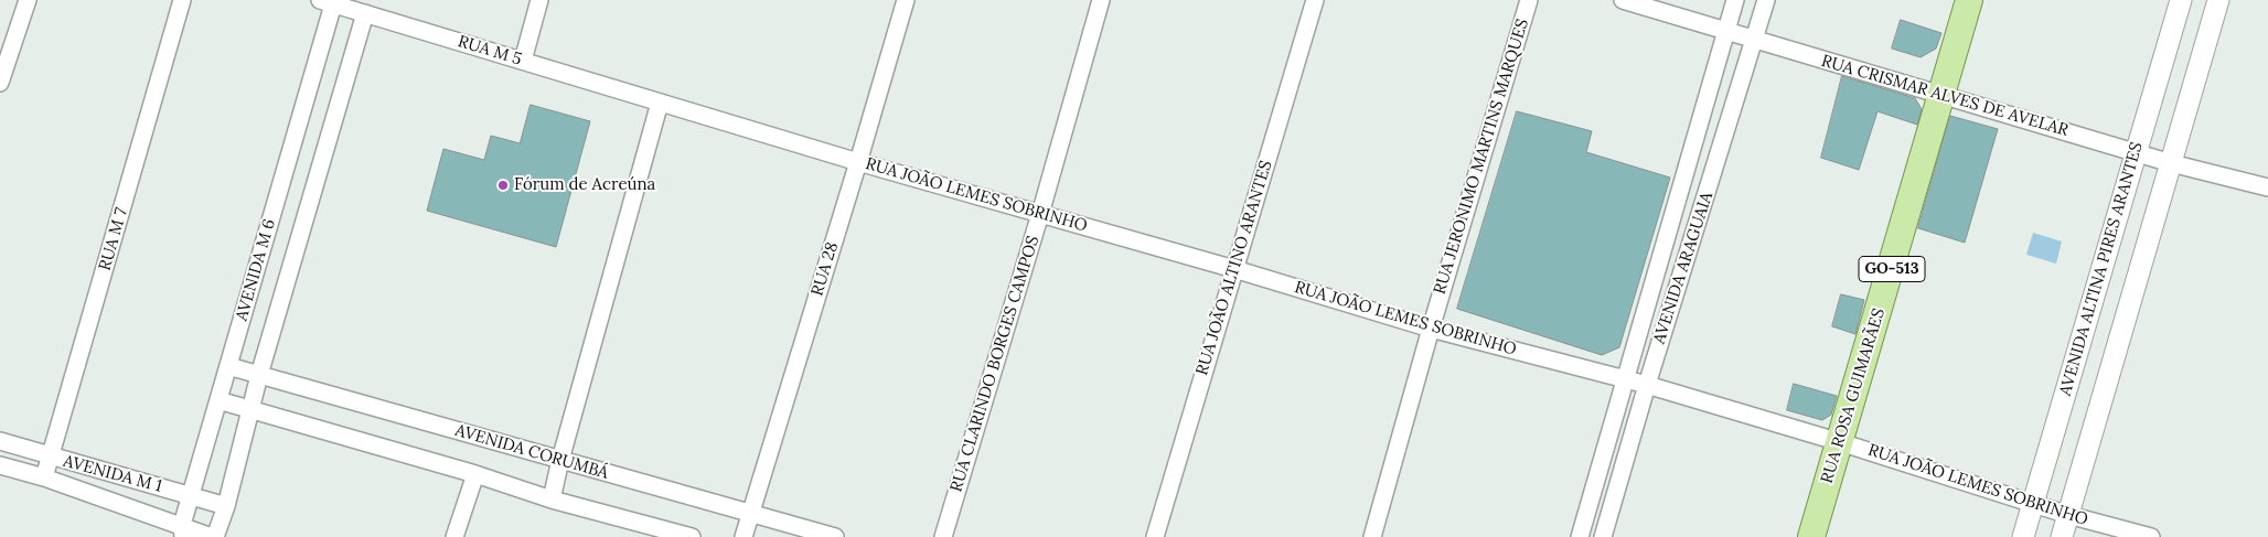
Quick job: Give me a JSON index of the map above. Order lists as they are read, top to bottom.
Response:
{
  "streets": {
    "main road": ["GO-513", "RUA ROSA GUIMARÃES"],
    "street": [
      "RUA M 5",
      "RUA CRISMAR ALVES DE AVELAR",
      "RUA JERONIMO MARTINS MARQUES",
      "RUA JOÃO LEMES SOBRINHO",
      "RUA M 7",
      "RUA JOÃO ALTINO ARANTES",
      "AVENIDA ARAGUAIA",
      "RUA 28",
      "AVENIDA ALTINA PIRES ARANTES",
      "AVENIDA M 6",
      "RUA CLARINDO BORGES CAMPOS",
      "AVENIDA CORUMBÁ",
      "AVENIDA M 1"
    ]
  },
  "crossings": [
    ["RUA M 5", "RUA JOÃO LEMES SOBRINHO"],
    ["RUA M 5", "AVENIDA M 6"],
    ["RUA CRISMAR ALVES DE AVELAR", "AVENIDA ARAGUAIA"],
    ["RUA CRISMAR ALVES DE AVELAR", "AVENIDA ALTINA PIRES ARANTES"],
    ["RUA CRISMAR ALVES DE AVELAR", "RUA ROSA GUIMARÃES"],
    ["RUA JERONIMO MARTINS MARQUES", "RUA JOÃO LEMES SOBRINHO"],
    ["RUA JOÃO LEMES SOBRINHO", "RUA JOÃO ALTINO ARANTES"],
    ["RUA JOÃO LEMES SOBRINHO", "AVENIDA ARAGUAIA"],
    ["RUA JOÃO LEMES SOBRINHO", "RUA 28"],
    ["RUA JOÃO LEMES SOBRINHO", "AVENIDA ALTINA PIRES ARANTES"],
    ["RUA JOÃO LEMES SOBRINHO", "RUA CLARINDO BORGES CAMPOS"],
    ["RUA JOÃO LEMES SOBRINHO", "RUA ROSA GUIMARÃES"],
    ["RUA M 7", "AVENIDA M 1"],
    ["RUA 28", "AVENIDA CORUMBÁ"],
    ["AVENIDA M 6", "AVENIDA CORUMBÁ"],
    ["AVENIDA M 6", "AVENIDA M 1"]
  ],
  "places": ["Fórum de Acreúna"]
}
